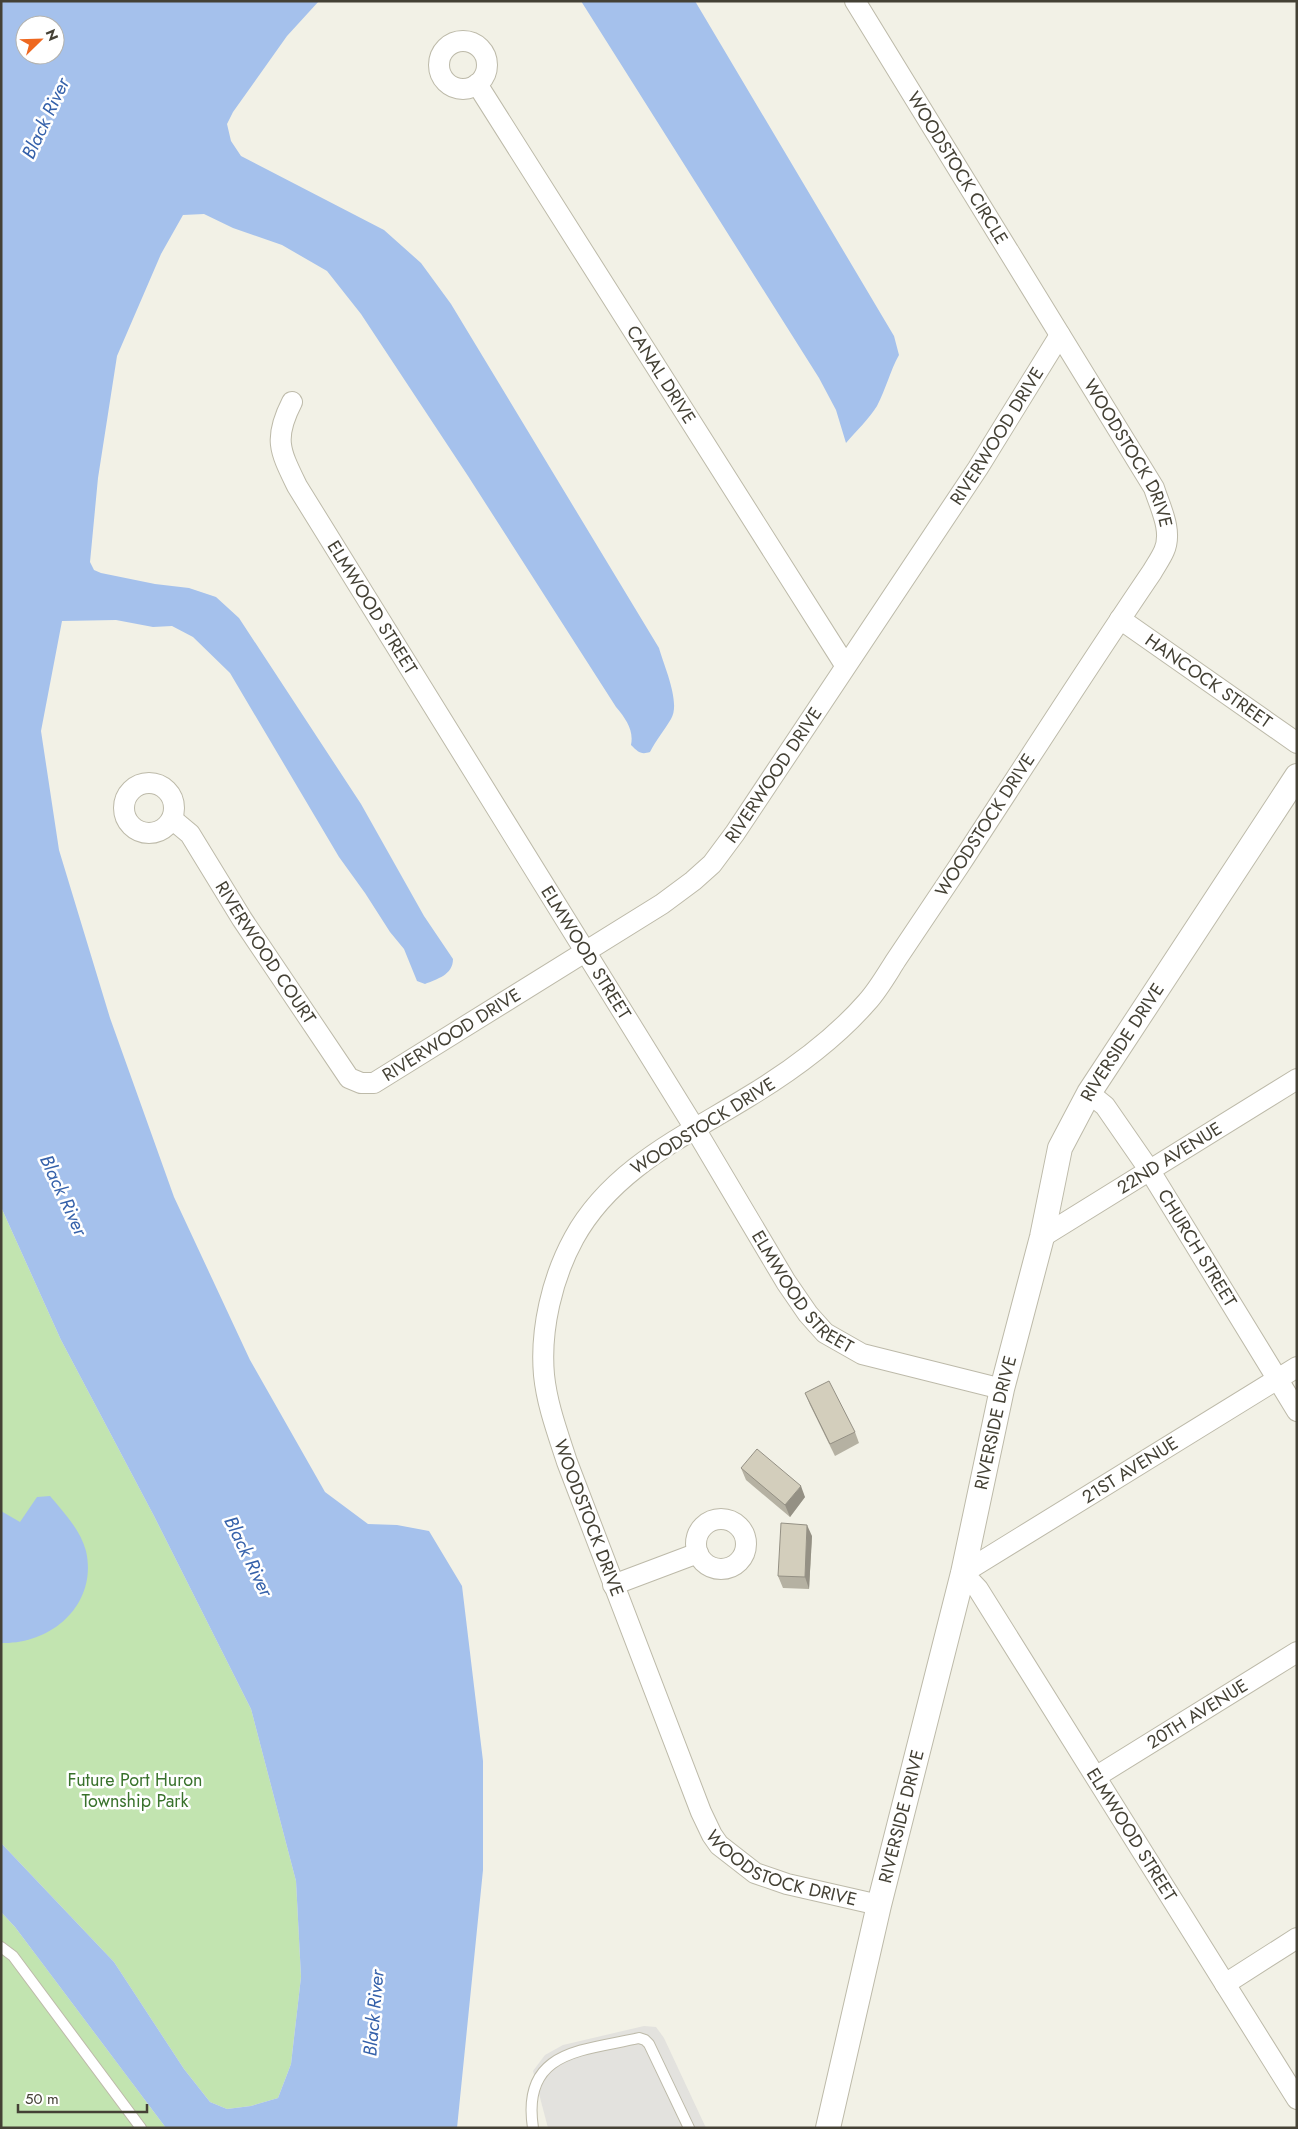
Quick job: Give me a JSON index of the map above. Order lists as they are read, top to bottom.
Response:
{
  "streets": {
    "street": [
      "WOODSTOCK CIRCLE",
      "CANAL DRIVE",
      "RIVERWOOD DRIVE",
      "WOODSTOCK DRIVE",
      "ELMWOOD STREET",
      "HANCOCK STREET",
      "RIVERWOOD COURT",
      "RIVERSIDE DRIVE",
      "22ND AVENUE",
      "CHURCH STREET",
      "21ST AVENUE",
      "20TH AVENUE"
    ]
  },
  "crossings": [
    ["WOODSTOCK CIRCLE", "RIVERWOOD DRIVE"],
    ["WOODSTOCK CIRCLE", "WOODSTOCK DRIVE"],
    ["CANAL DRIVE", "RIVERWOOD DRIVE"],
    ["RIVERWOOD DRIVE", "WOODSTOCK DRIVE"],
    ["RIVERWOOD DRIVE", "ELMWOOD STREET"],
    ["RIVERWOOD DRIVE", "RIVERWOOD COURT"],
    ["WOODSTOCK DRIVE", "ELMWOOD STREET"],
    ["WOODSTOCK DRIVE", "HANCOCK STREET"],
    ["WOODSTOCK DRIVE", "RIVERSIDE DRIVE"],
    ["ELMWOOD STREET", "RIVERSIDE DRIVE"],
    ["ELMWOOD STREET", "21ST AVENUE"],
    ["ELMWOOD STREET", "20TH AVENUE"],
    ["RIVERSIDE DRIVE", "22ND AVENUE"],
    ["RIVERSIDE DRIVE", "CHURCH STREET"],
    ["RIVERSIDE DRIVE", "21ST AVENUE"],
    ["22ND AVENUE", "CHURCH STREET"],
    ["CHURCH STREET", "21ST AVENUE"]
  ],
  "water": ["Black River"],
  "parks": ["Future Port Huron Township Park"],
  "scale_bar": "50 m",
  "north": "top right"
}
